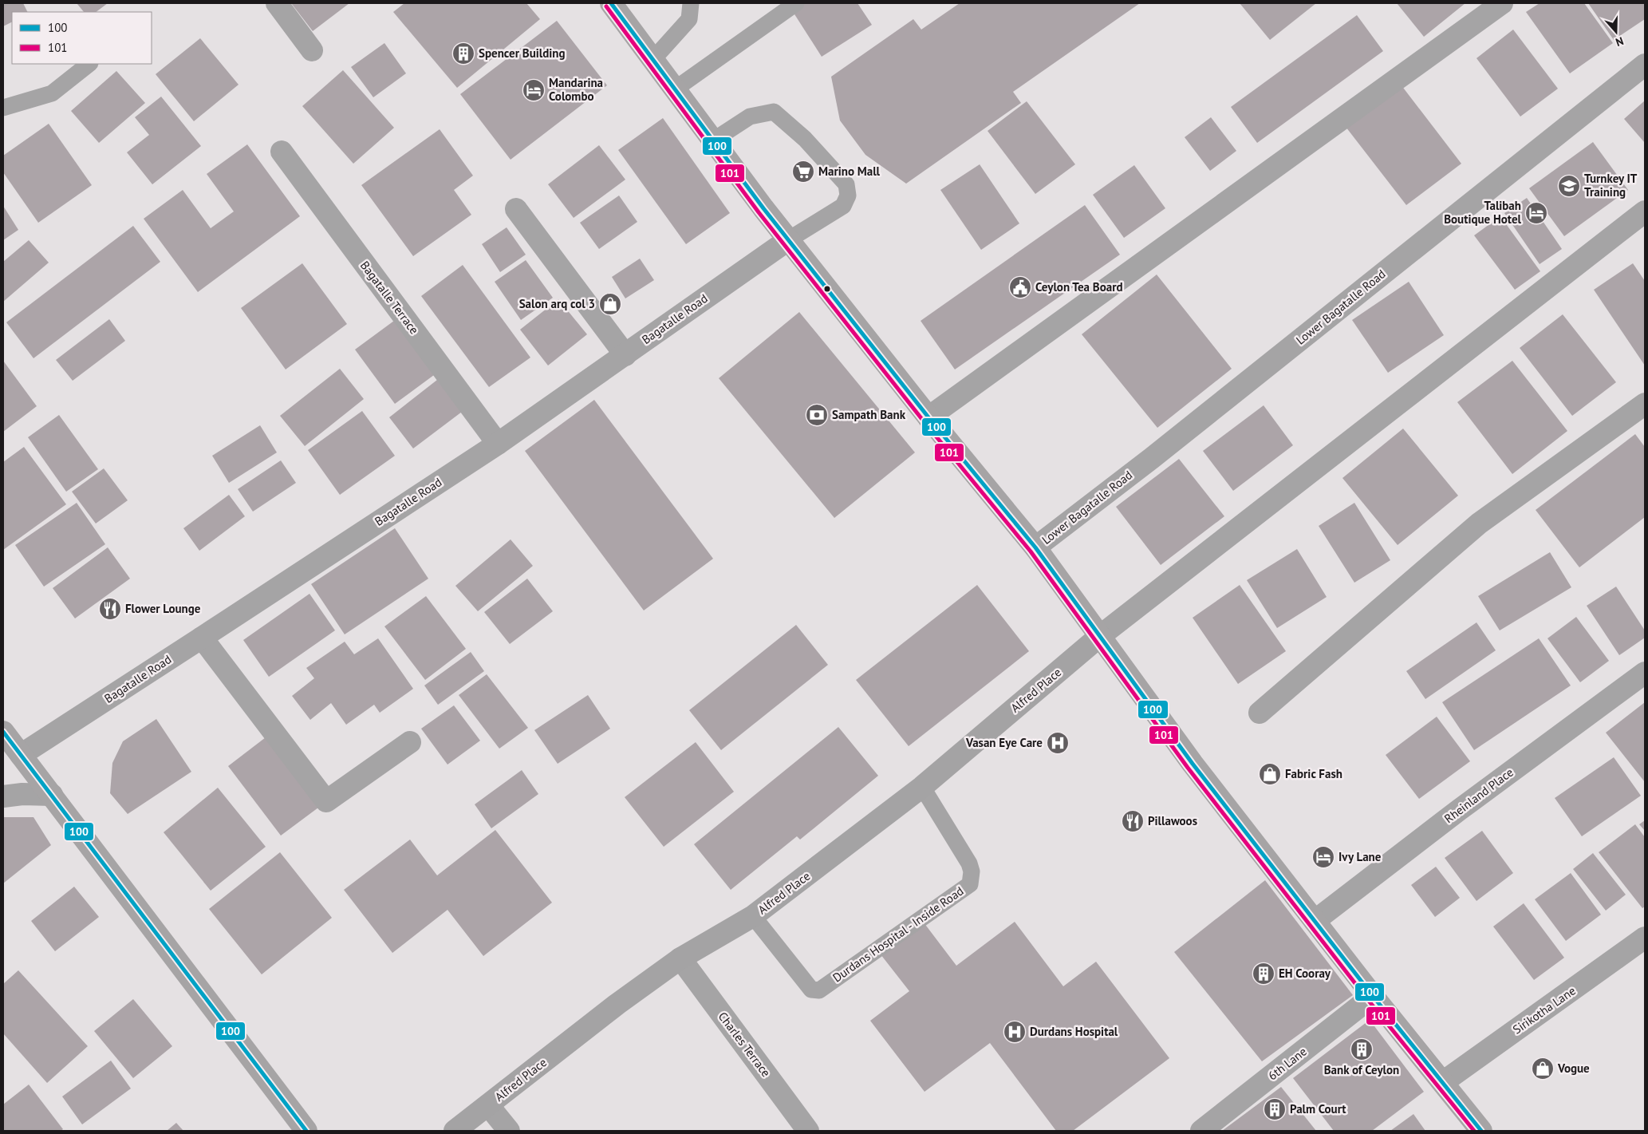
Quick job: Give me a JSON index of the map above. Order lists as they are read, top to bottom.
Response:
{
  "streets": {
    "main road": ["Alfred Place"],
    "street": [
      "Bagatalle Terrace",
      "Lower Bagatalle Road",
      "Bagatalle Road",
      "Rheinland Place",
      "Sirikotha Lane",
      "Charles Terrace",
      "6th Lane"
    ],
    "lane": ["Durdans Hospital - Inside Road"]
  },
  "crossings": [
    ["Bagatalle Terrace", "Bagatalle Road"],
    ["Alfred Place", "Durdans Hospital - Inside Road"],
    ["Alfred Place", "Charles Terrace"]
  ],
  "places": {
    "building": [
      "Spencer Building",
      "EH Cooray",
      "Bank of Ceylon",
      "Palm Court"
    ],
    "hotel": ["Mandarina Colombo", "Talibah Boutique Hotel", "Ivy Lane"],
    "supermarket": ["Marino Mall"],
    "school or university": ["Turnkey IT Training"],
    "public building": ["Ceylon Tea Board"],
    "shop": ["Salon arq col 3", "Fabric Fash", "Vogue"],
    "bank": ["Sampath Bank"],
    "restaurant": ["Flower Lounge", "Pillawoos"],
    "hospital": ["Vasan Eye Care", "Durdans Hospital"]
  },
  "lines": ["transit line 100", "transit line 101"],
  "legend": ["100", "101"],
  "north": "bottom"
}
